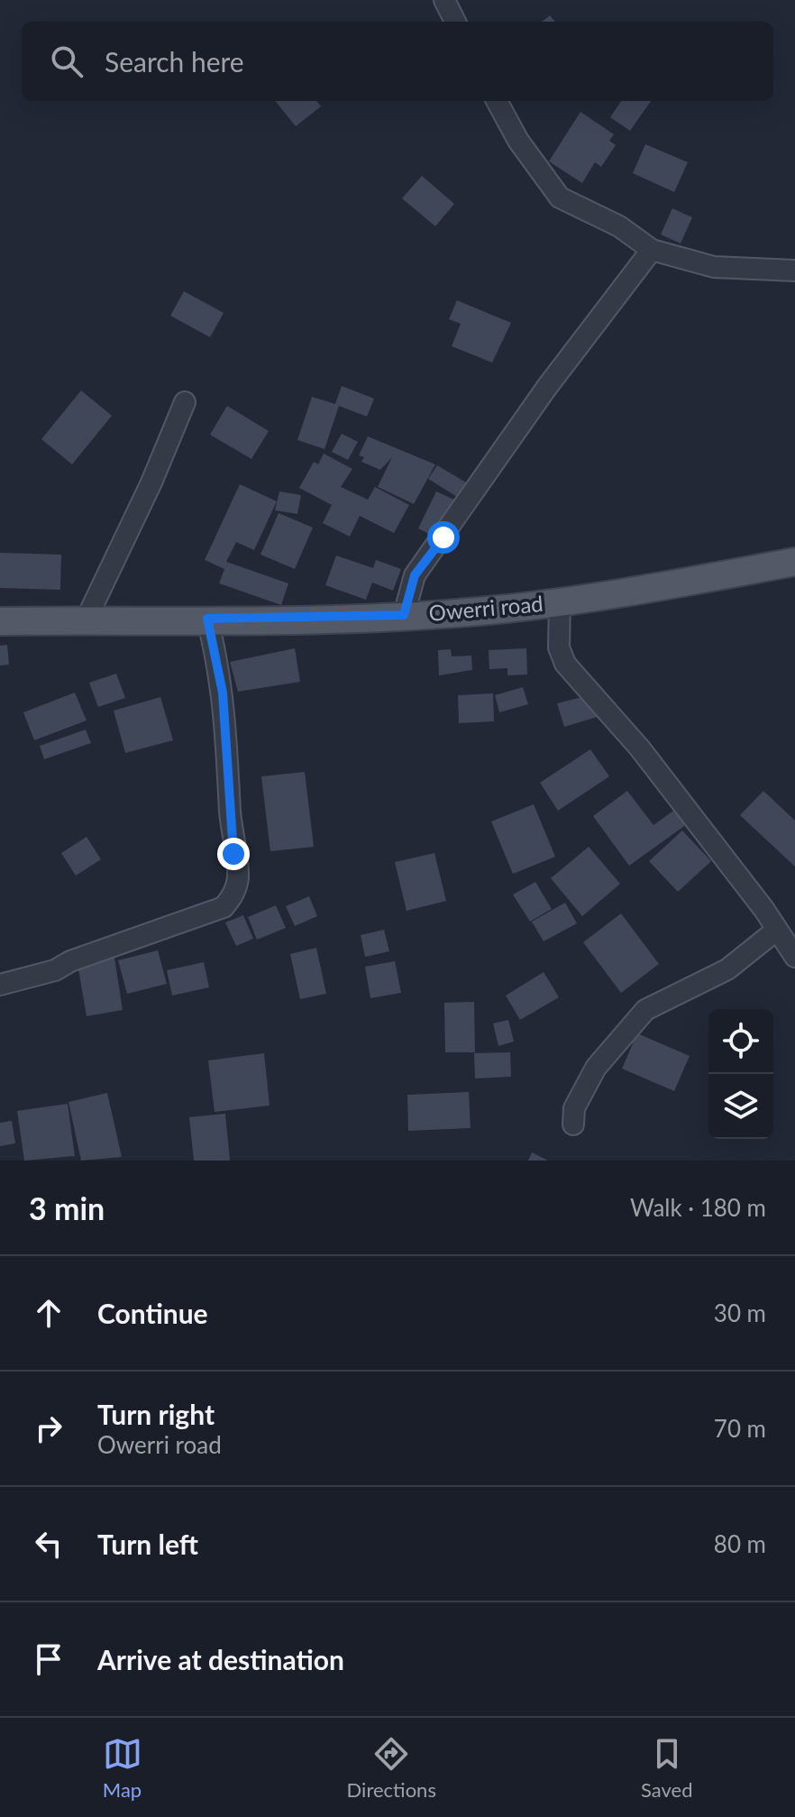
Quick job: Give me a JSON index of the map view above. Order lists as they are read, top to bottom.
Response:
{
  "streets": {
    "main road": ["Owerri road"]
  },
  "page": {
    "search": "Search here",
    "heading": ["3 min", "Walk · 180 m"],
    "list": [
      ["Continue", "30 m"],
      ["Turn right", "Owerri road", "70 m"],
      ["Turn left", "80 m"],
      "Arrive at destination"
    ],
    "nav": ["Map", "Directions", "Saved"]
  }
}
